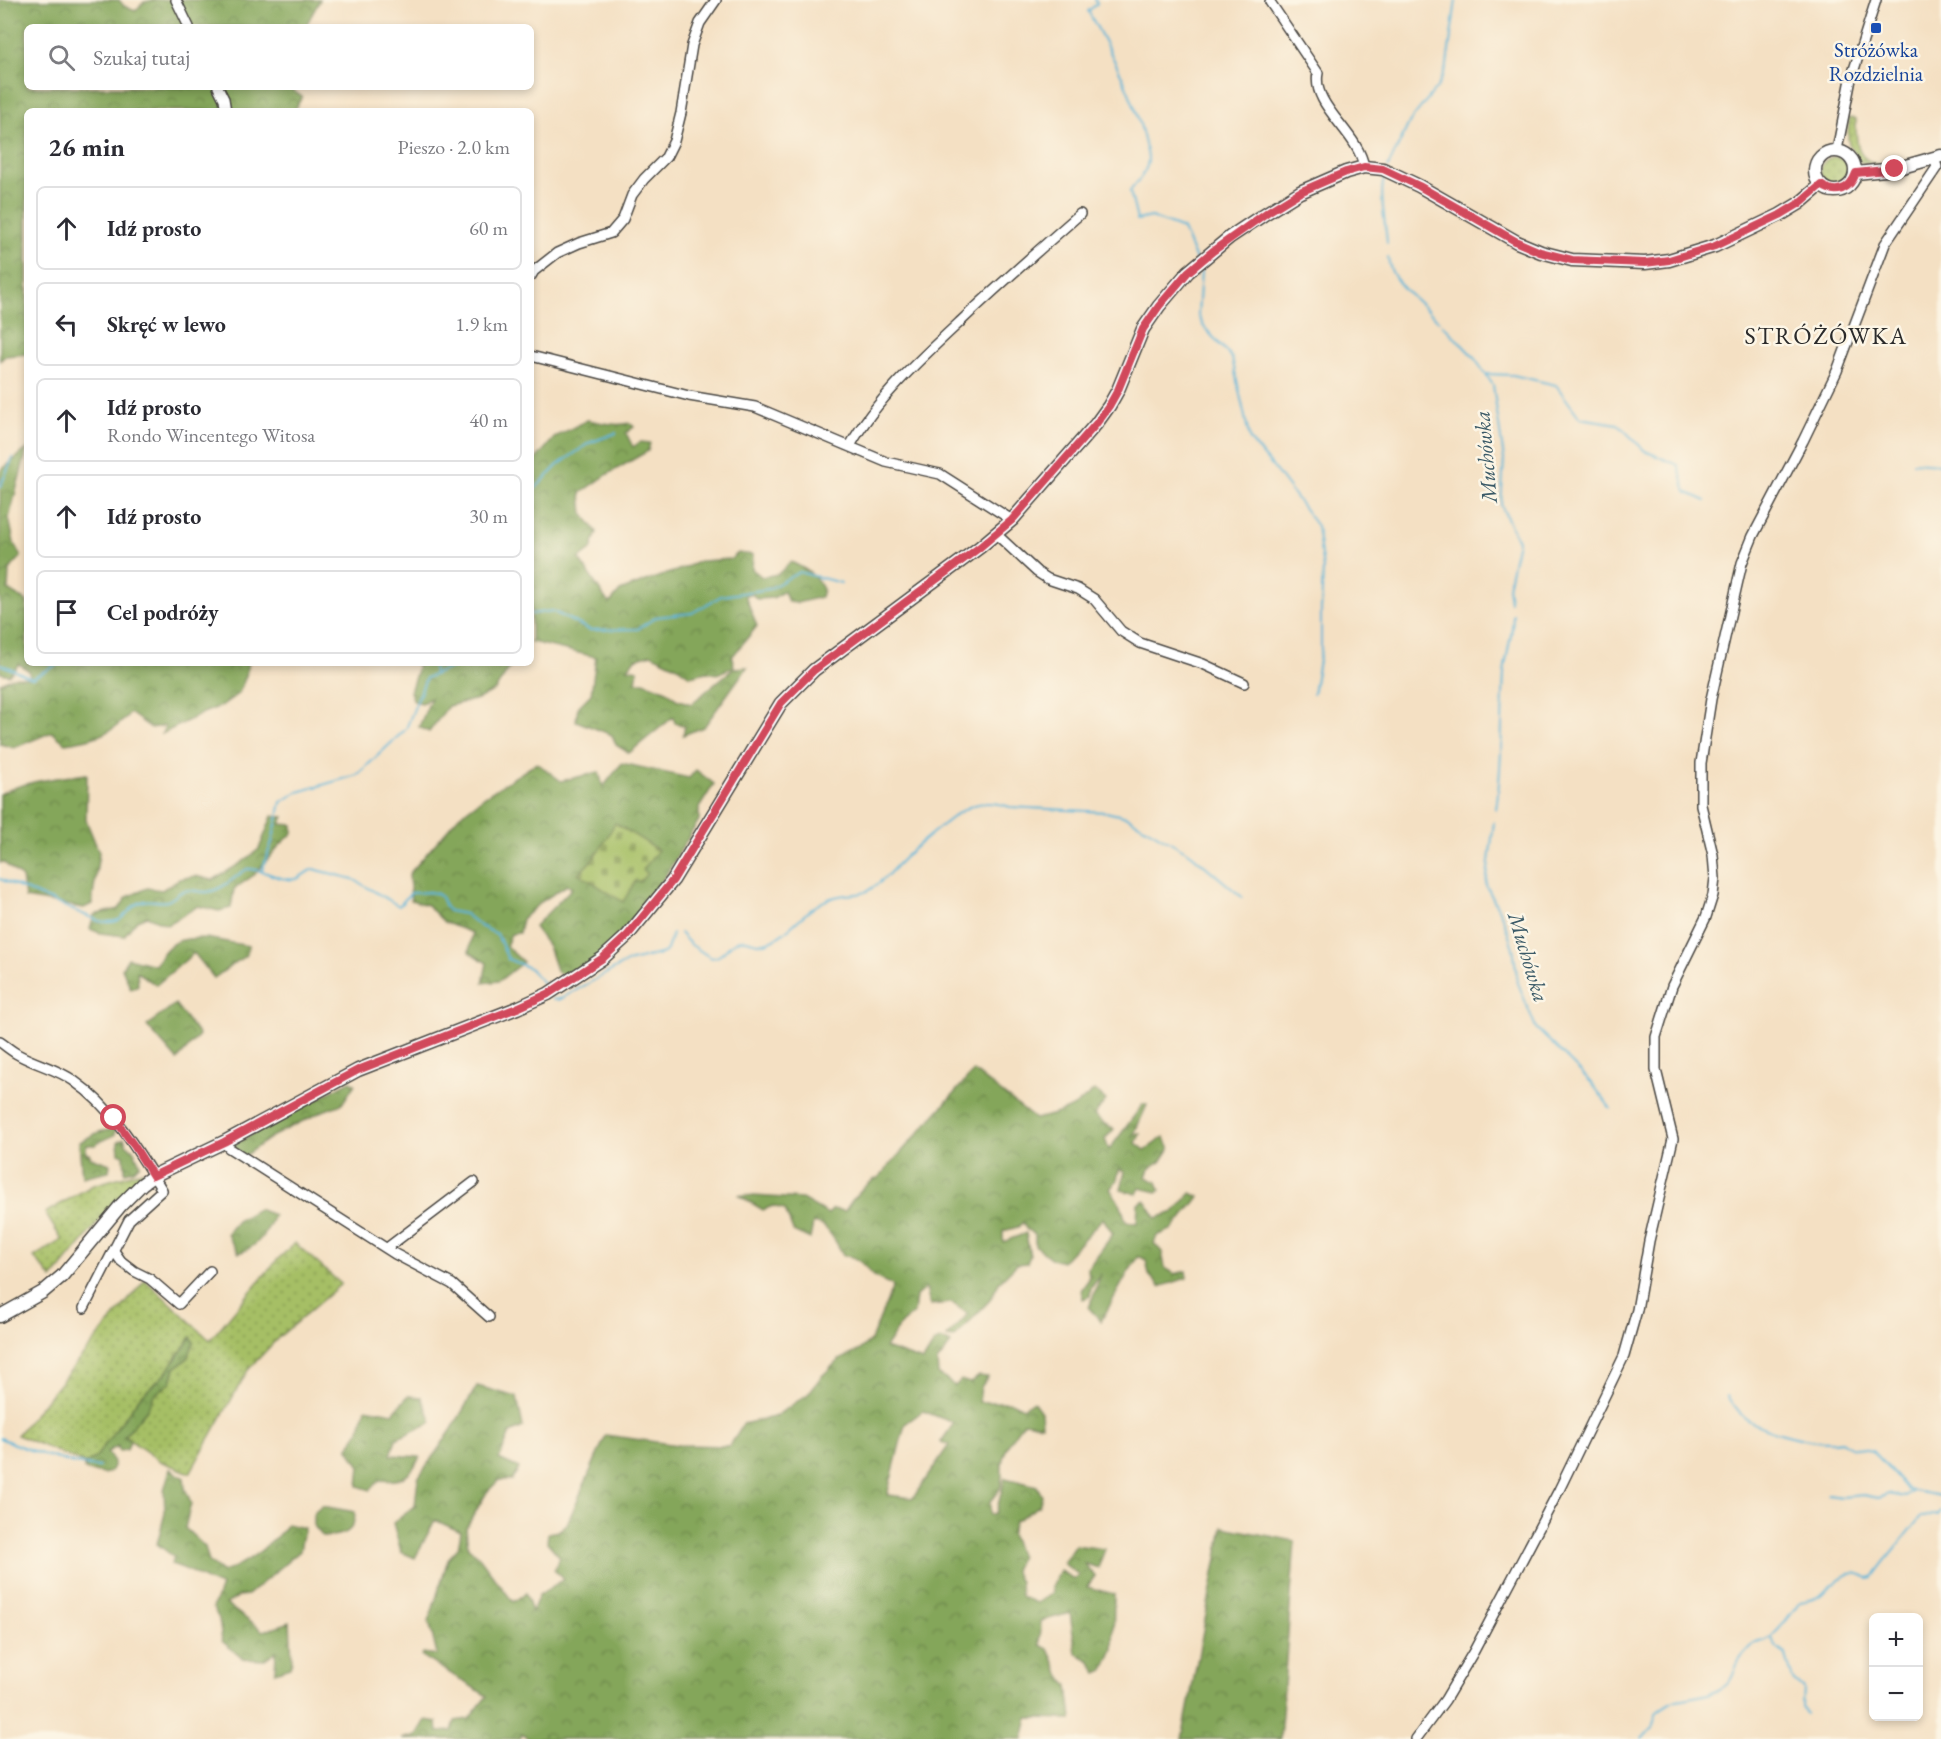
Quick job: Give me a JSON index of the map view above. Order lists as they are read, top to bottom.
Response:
{
  "districts": ["STRÓŻÓWKA"],
  "water": ["Muchówka"],
  "places": {
    "transit": ["Stróżówka Rozdzielnia"]
  },
  "page": {
    "search": "Szukaj tutaj",
    "heading": ["26 min", "Pieszo · 2.0 km"],
    "list": [
      ["Idź prosto", "60 m"],
      ["Skręć w lewo", "1.9 km"],
      ["Idź prosto", "Rondo Wincentego Witosa", "40 m"],
      ["Idź prosto", "30 m"],
      "Cel podróży"
    ],
    "map_buttons": ["+", "−"]
  }
}
